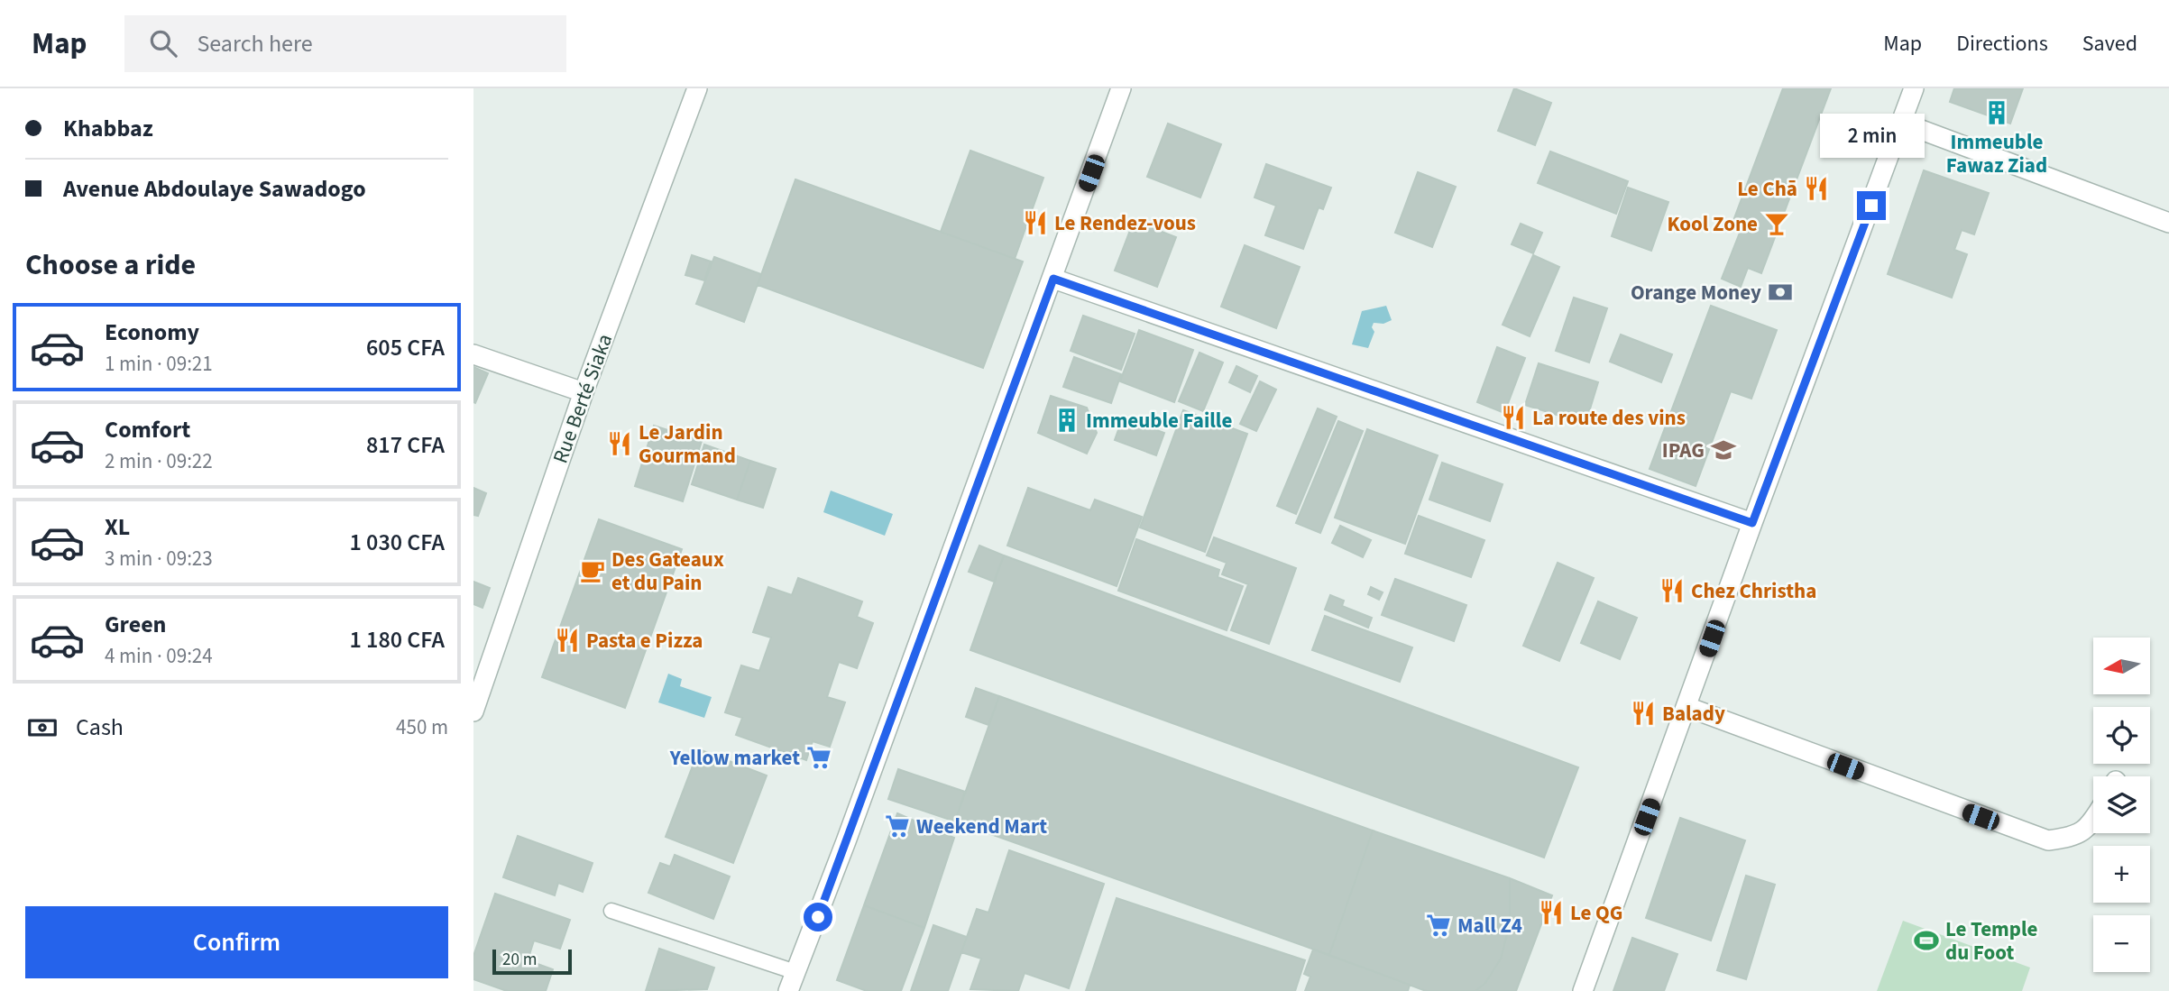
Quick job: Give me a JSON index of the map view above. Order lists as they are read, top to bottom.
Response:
{
  "streets": {
    "street": ["Rue Berté Siaka"]
  },
  "places": {
    "building": ["Immeuble Fawaz Ziad", "Immeuble Faille"],
    "restaurant": [
      "Le Chā",
      "Le Rendez-vous",
      "La route des vins",
      "Le Jardin Gourmand",
      "Chez Christha",
      "Pasta e Pizza",
      "Balady",
      "Le QG"
    ],
    "bar": ["Kool Zone"],
    "bank": ["Orange Money"],
    "school or university": ["IPAG"],
    "cafe": ["Des Gateaux et du Pain"],
    "supermarket": ["Yellow market", "Weekend Mart", "Mall Z4"],
    "sports": ["Le Temple du Foot"]
  },
  "scale_bar": "20 m",
  "north": "left",
  "page": {
    "header": "Map",
    "search": "Search here",
    "nav": ["Map", "Directions", "Saved"],
    "banner": ["Khabbaz", "Avenue Abdoulaye Sawadogo"],
    "bubble": "2 min",
    "heading": "Choose a ride",
    "list": [
      {
        "name": "Economy",
        "note": "1 min · 09:21",
        "value": "605 CFA"
      },
      {
        "name": "Comfort",
        "note": "2 min · 09:22",
        "value": "817 CFA"
      },
      {
        "name": "XL",
        "note": "3 min · 09:23",
        "value": "1 030 CFA"
      },
      {
        "name": "Green",
        "note": "4 min · 09:24",
        "value": "1 180 CFA"
      }
    ],
    "map_buttons": ["+", "−"],
    "pay": ["Cash", "450 m"],
    "buttons": "Confirm",
    "scale": "20 m"
  }
}
